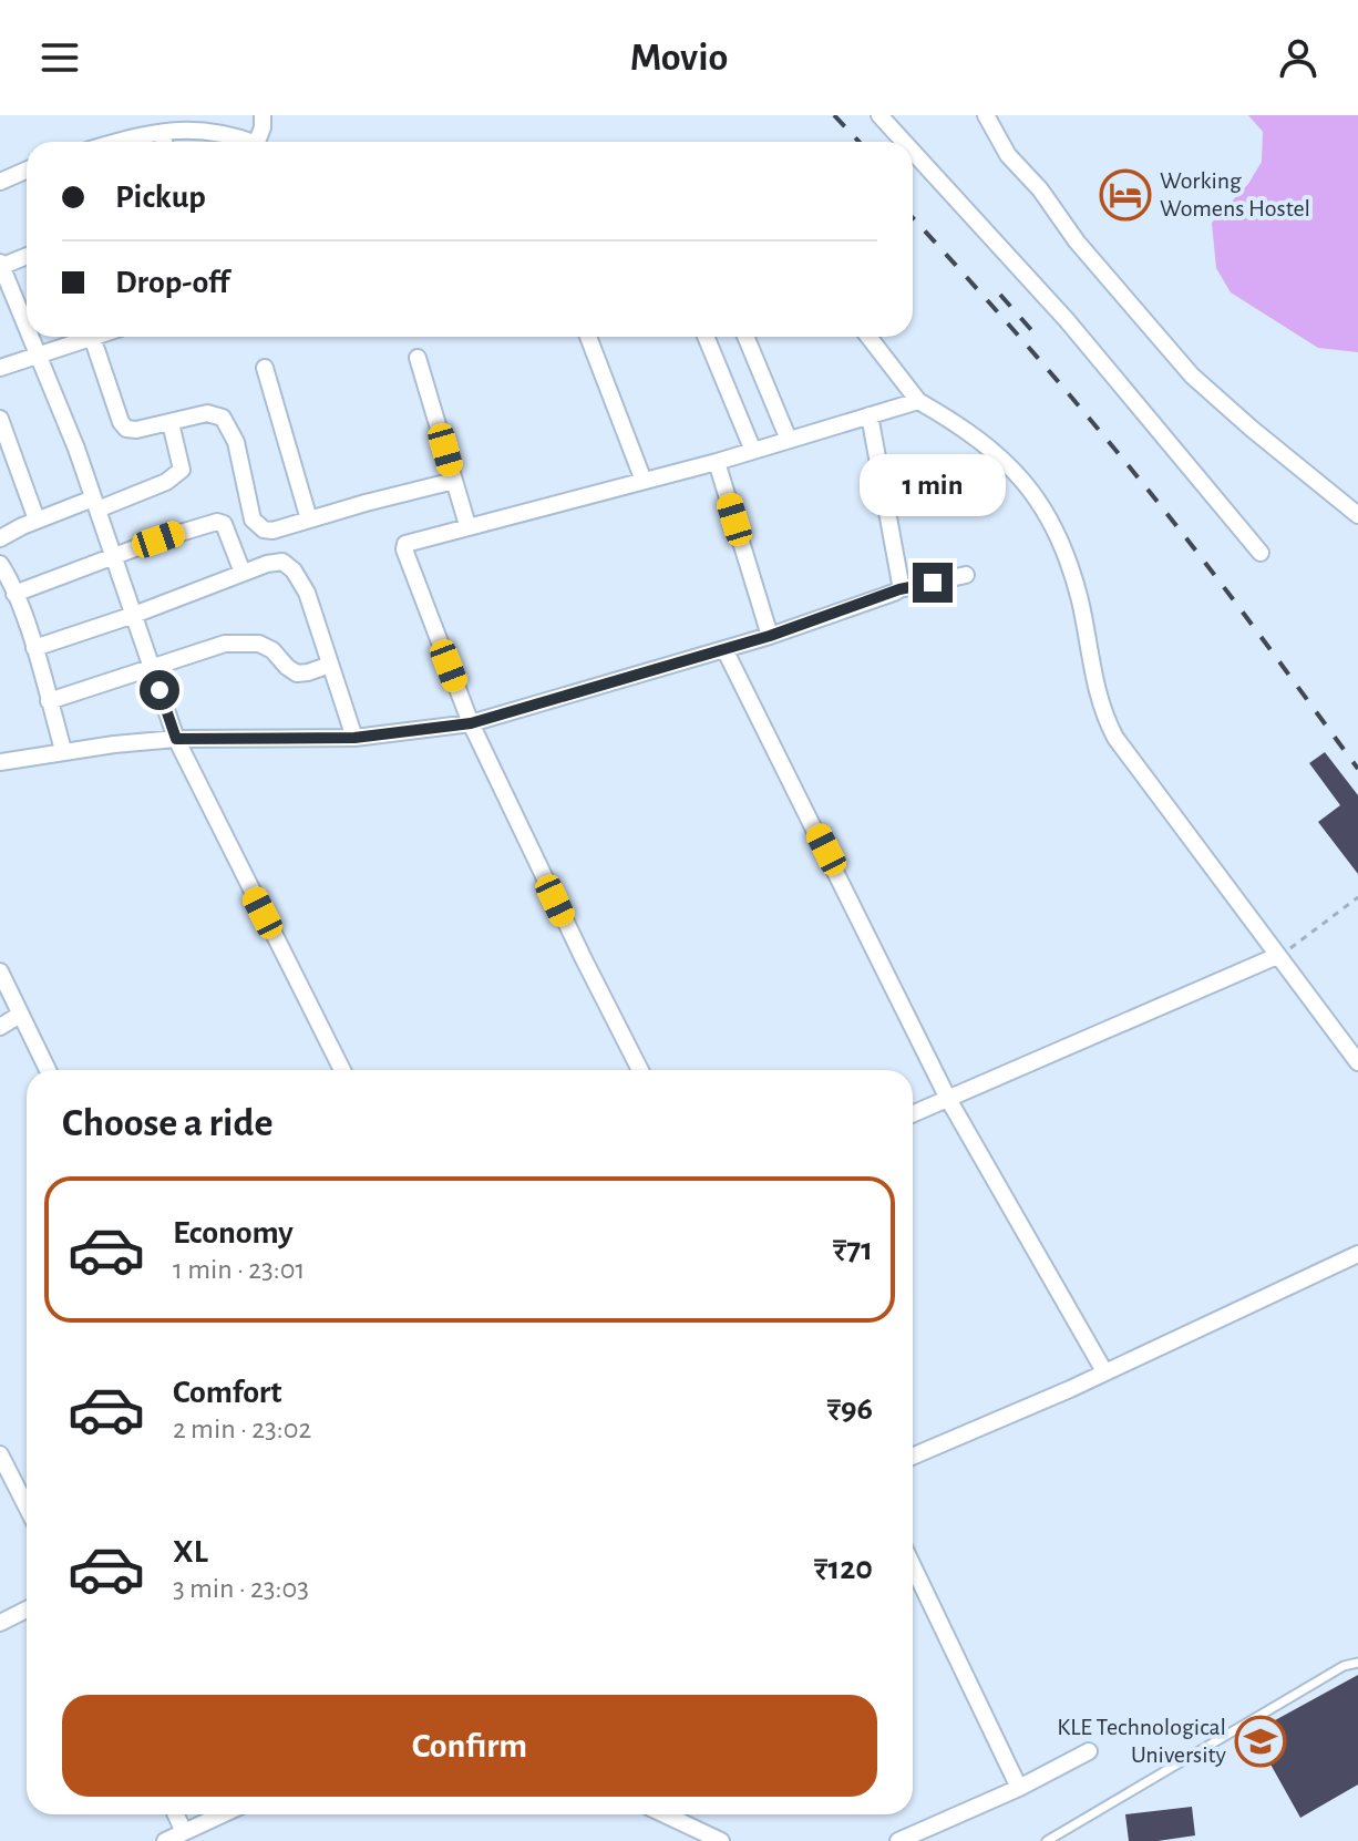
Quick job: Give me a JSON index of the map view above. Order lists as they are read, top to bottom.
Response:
{
  "places": {
    "hotel": ["Working Womens Hostel"],
    "school or university": ["KLE Technological University"]
  },
  "page": {
    "header": "Movio",
    "banner": ["Pickup", "Drop-off"],
    "bubble": "1 min",
    "heading": "Choose a ride",
    "list": [
      {
        "name": "Economy",
        "note": "1 min · 23:01",
        "value": "₹71"
      },
      {
        "name": "Comfort",
        "note": "2 min · 23:02",
        "value": "₹96"
      },
      {
        "name": "XL",
        "note": "3 min · 23:03",
        "value": "₹120"
      }
    ],
    "buttons": "Confirm"
  }
}
